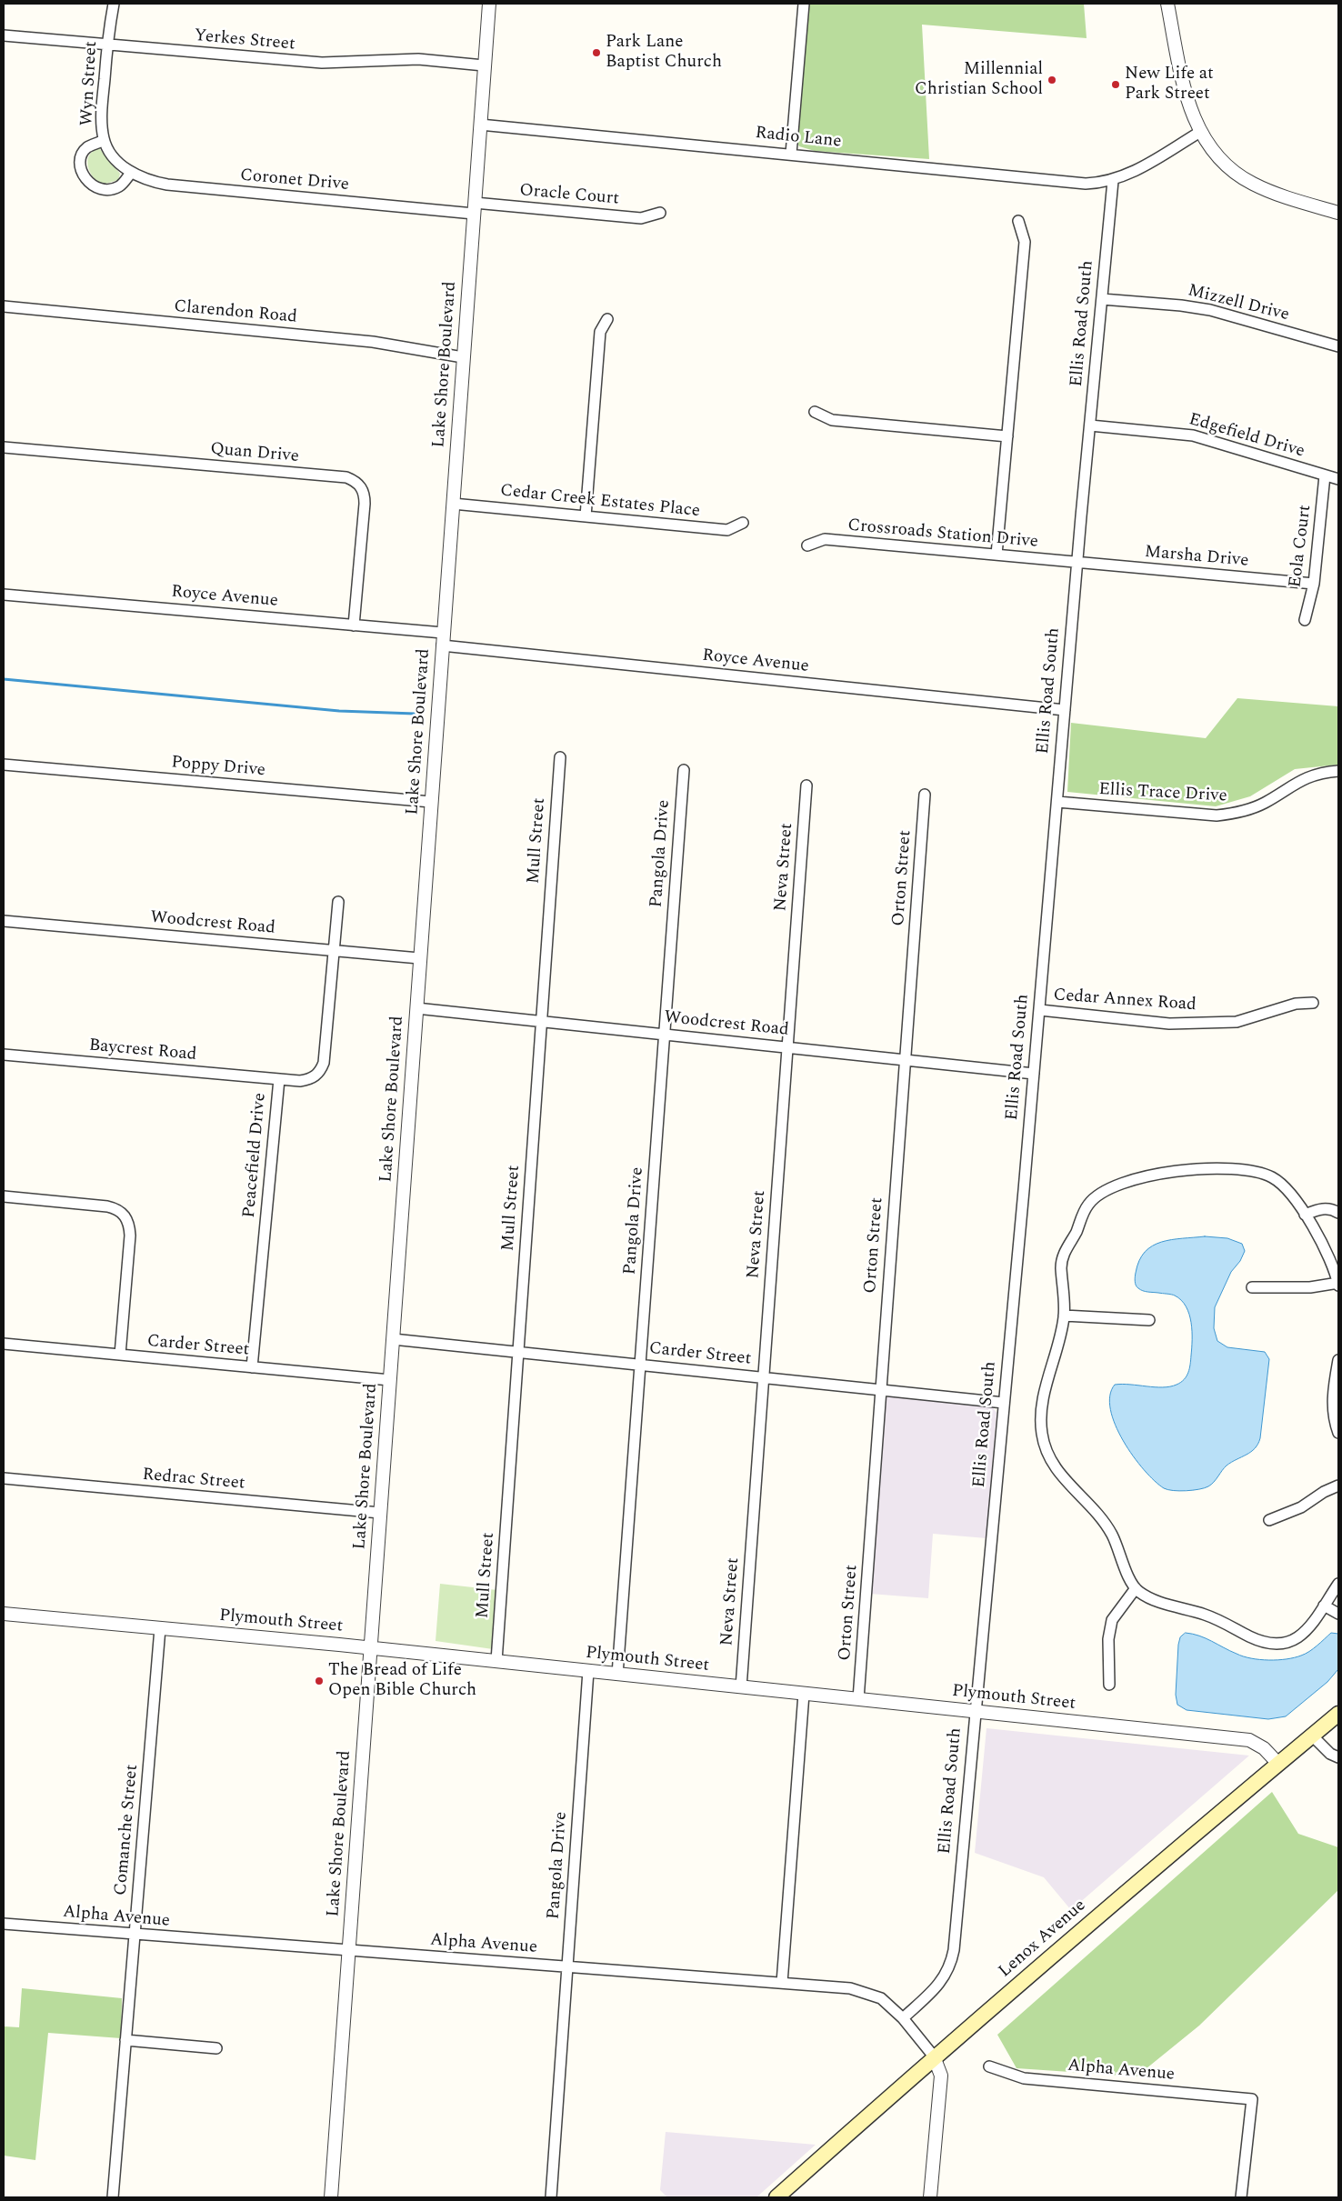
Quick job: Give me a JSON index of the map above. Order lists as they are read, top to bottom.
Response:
{
  "streets": {
    "main road": ["Lenox Avenue"],
    "street": [
      "Yerkes Street",
      "Wyn Street",
      "Radio Lane",
      "Coronet Drive",
      "Oracle Court",
      "Mizzell Drive",
      "Clarendon Road",
      "Ellis Road South",
      "Lake Shore Boulevard",
      "Edgefield Drive",
      "Quan Drive",
      "Cedar Creek Estates Place",
      "Crossroads Station Drive",
      "Eola Court",
      "Marsha Drive",
      "Royce Avenue",
      "Poppy Drive",
      "Ellis Trace Drive",
      "Mull Street",
      "Pangola Drive",
      "Neva Street",
      "Orton Street",
      "Woodcrest Road",
      "Cedar Annex Road",
      "Baycrest Road",
      "Peacefield Drive",
      "Carder Street",
      "Redrac Street",
      "Plymouth Street",
      "Comanche Street",
      "Alpha Avenue"
    ]
  },
  "crossings": [
    ["Yerkes Street", "Wyn Street"],
    ["Yerkes Street", "Lake Shore Boulevard"],
    ["Wyn Street", "Coronet Drive"],
    ["Radio Lane", "Ellis Road South"],
    ["Radio Lane", "Lake Shore Boulevard"],
    ["Coronet Drive", "Oracle Court"],
    ["Coronet Drive", "Lake Shore Boulevard"],
    ["Oracle Court", "Lake Shore Boulevard"],
    ["Mizzell Drive", "Ellis Road South"],
    ["Clarendon Road", "Lake Shore Boulevard"],
    ["Ellis Road South", "Edgefield Drive"],
    ["Ellis Road South", "Crossroads Station Drive"],
    ["Ellis Road South", "Marsha Drive"],
    ["Ellis Road South", "Royce Avenue"],
    ["Ellis Road South", "Ellis Trace Drive"],
    ["Ellis Road South", "Woodcrest Road"],
    ["Ellis Road South", "Cedar Annex Road"],
    ["Ellis Road South", "Carder Street"],
    ["Ellis Road South", "Plymouth Street"],
    ["Ellis Road South", "Alpha Avenue"],
    ["Lake Shore Boulevard", "Cedar Creek Estates Place"],
    ["Lake Shore Boulevard", "Royce Avenue"],
    ["Lake Shore Boulevard", "Poppy Drive"],
    ["Lake Shore Boulevard", "Woodcrest Road"],
    ["Lake Shore Boulevard", "Carder Street"],
    ["Lake Shore Boulevard", "Redrac Street"],
    ["Lake Shore Boulevard", "Plymouth Street"],
    ["Lake Shore Boulevard", "Alpha Avenue"],
    ["Edgefield Drive", "Eola Court"],
    ["Quan Drive", "Royce Avenue"],
    ["Crossroads Station Drive", "Marsha Drive"],
    ["Eola Court", "Marsha Drive"],
    ["Mull Street", "Woodcrest Road"],
    ["Mull Street", "Carder Street"],
    ["Mull Street", "Plymouth Street"],
    ["Pangola Drive", "Woodcrest Road"],
    ["Pangola Drive", "Carder Street"],
    ["Pangola Drive", "Plymouth Street"],
    ["Pangola Drive", "Alpha Avenue"],
    ["Neva Street", "Woodcrest Road"],
    ["Neva Street", "Carder Street"],
    ["Neva Street", "Plymouth Street"],
    ["Orton Street", "Woodcrest Road"],
    ["Orton Street", "Carder Street"],
    ["Orton Street", "Plymouth Street"],
    ["Woodcrest Road", "Peacefield Drive"],
    ["Baycrest Road", "Peacefield Drive"],
    ["Peacefield Drive", "Carder Street"],
    ["Plymouth Street", "Comanche Street"],
    ["Plymouth Street", "Lenox Avenue"],
    ["Comanche Street", "Alpha Avenue"],
    ["Alpha Avenue", "Lenox Avenue"]
  ],
  "places": [
    "Park Lane Baptist Church",
    "Millennial Christian School",
    "New Life at Park Street",
    "The Bread of Life Open Bible Church"
  ]
}
